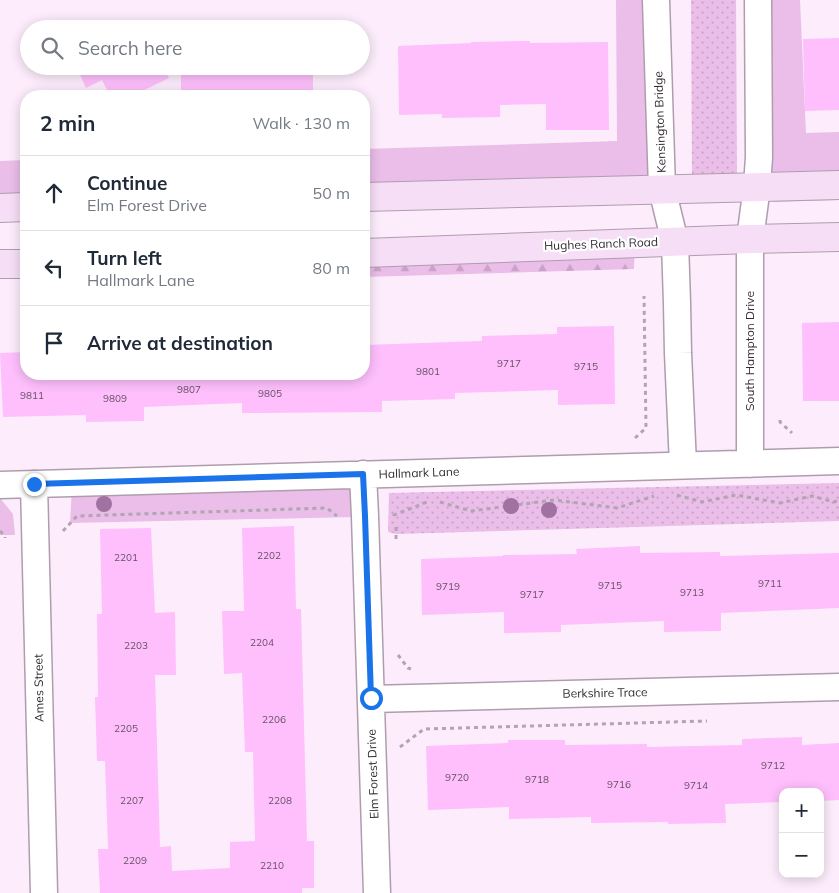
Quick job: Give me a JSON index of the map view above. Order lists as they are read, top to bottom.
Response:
{
  "streets": {
    "street": [
      "Kensington Bridge",
      "Hughes Ranch Road",
      "South Hampton Drive",
      "Hallmark Lane",
      "Ames Street",
      "Berkshire Trace",
      "Elm Forest Drive"
    ]
  },
  "crossings": [
    ["Kensington Bridge", "Hughes Ranch Road"],
    ["Hughes Ranch Road", "South Hampton Drive"],
    ["South Hampton Drive", "Hallmark Lane"],
    ["Hallmark Lane", "Ames Street"],
    ["Hallmark Lane", "Elm Forest Drive"],
    ["Berkshire Trace", "Elm Forest Drive"]
  ],
  "house_numbers": [
    "9717",
    "9715",
    "9801",
    "9807",
    "9805",
    "9811",
    "9809",
    "2202",
    "2201",
    "9711",
    "9715",
    "9719",
    "9713",
    "9717",
    "2204",
    "2203",
    "2206",
    "2205",
    "9712",
    "9720",
    "9718",
    "9716",
    "9714",
    "2207",
    "2208",
    "2209",
    "2210"
  ],
  "page": {
    "search": "Search here",
    "heading": ["2 min", "Walk · 130 m"],
    "list": [
      ["Continue", "Elm Forest Drive", "50 m"],
      ["Turn left", "Hallmark Lane", "80 m"],
      "Arrive at destination"
    ],
    "map_buttons": ["+", "−"]
  }
}
